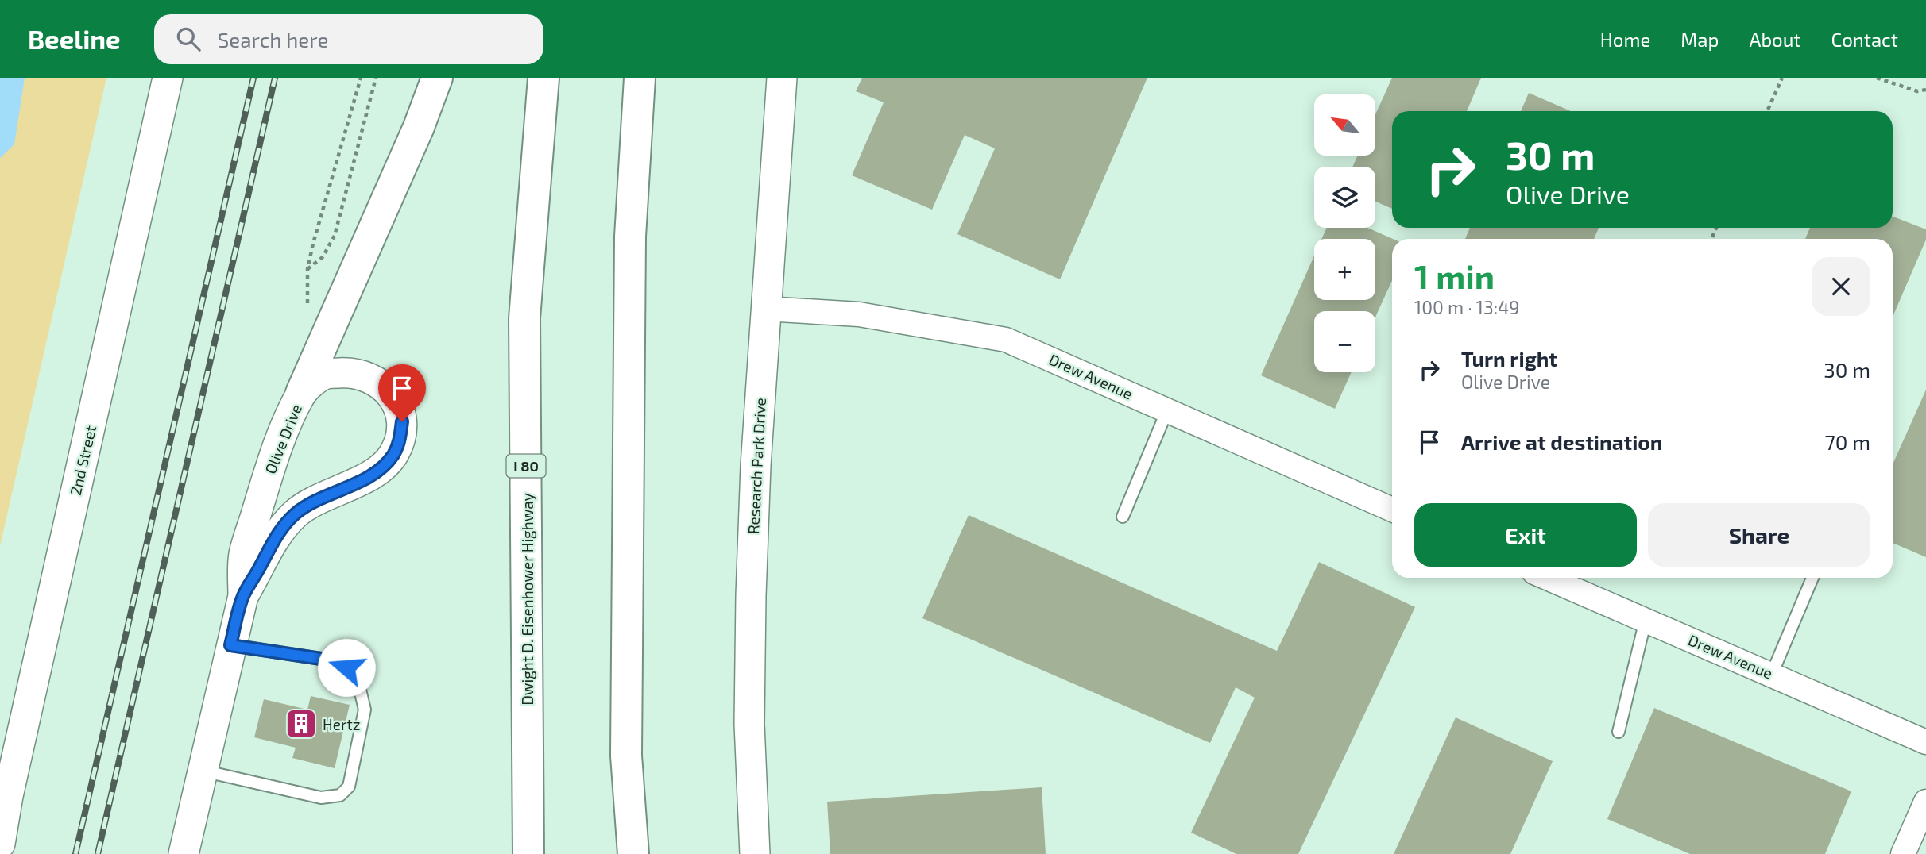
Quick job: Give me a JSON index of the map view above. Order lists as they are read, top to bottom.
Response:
{
  "streets": {
    "highway": ["I 80", "Dwight D. Eisenhower Highway"],
    "street": [
      "Drew Avenue",
      "Olive Drive",
      "2nd Street",
      "Research Park Drive"
    ]
  },
  "crossings": [
    ["Drew Avenue", "Research Park Drive"]
  ],
  "places": {
    "building": ["Hertz"]
  },
  "north": "top left",
  "page": {
    "header": "Beeline",
    "search": "Search here",
    "nav": [
      "Home",
      "Map",
      "About",
      "Contact"
    ],
    "map_buttons": ["+", "−"],
    "turn": ["30 m", "Olive Drive"],
    "heading": ["1 min", "100 m · 13:49"],
    "list": [
      {
        "name": "Turn right",
        "note": "Olive Drive",
        "value": "30 m"
      },
      {
        "name": "Arrive at destination",
        "value": "70 m"
      }
    ],
    "buttons": ["Exit", "Share"]
  }
}
